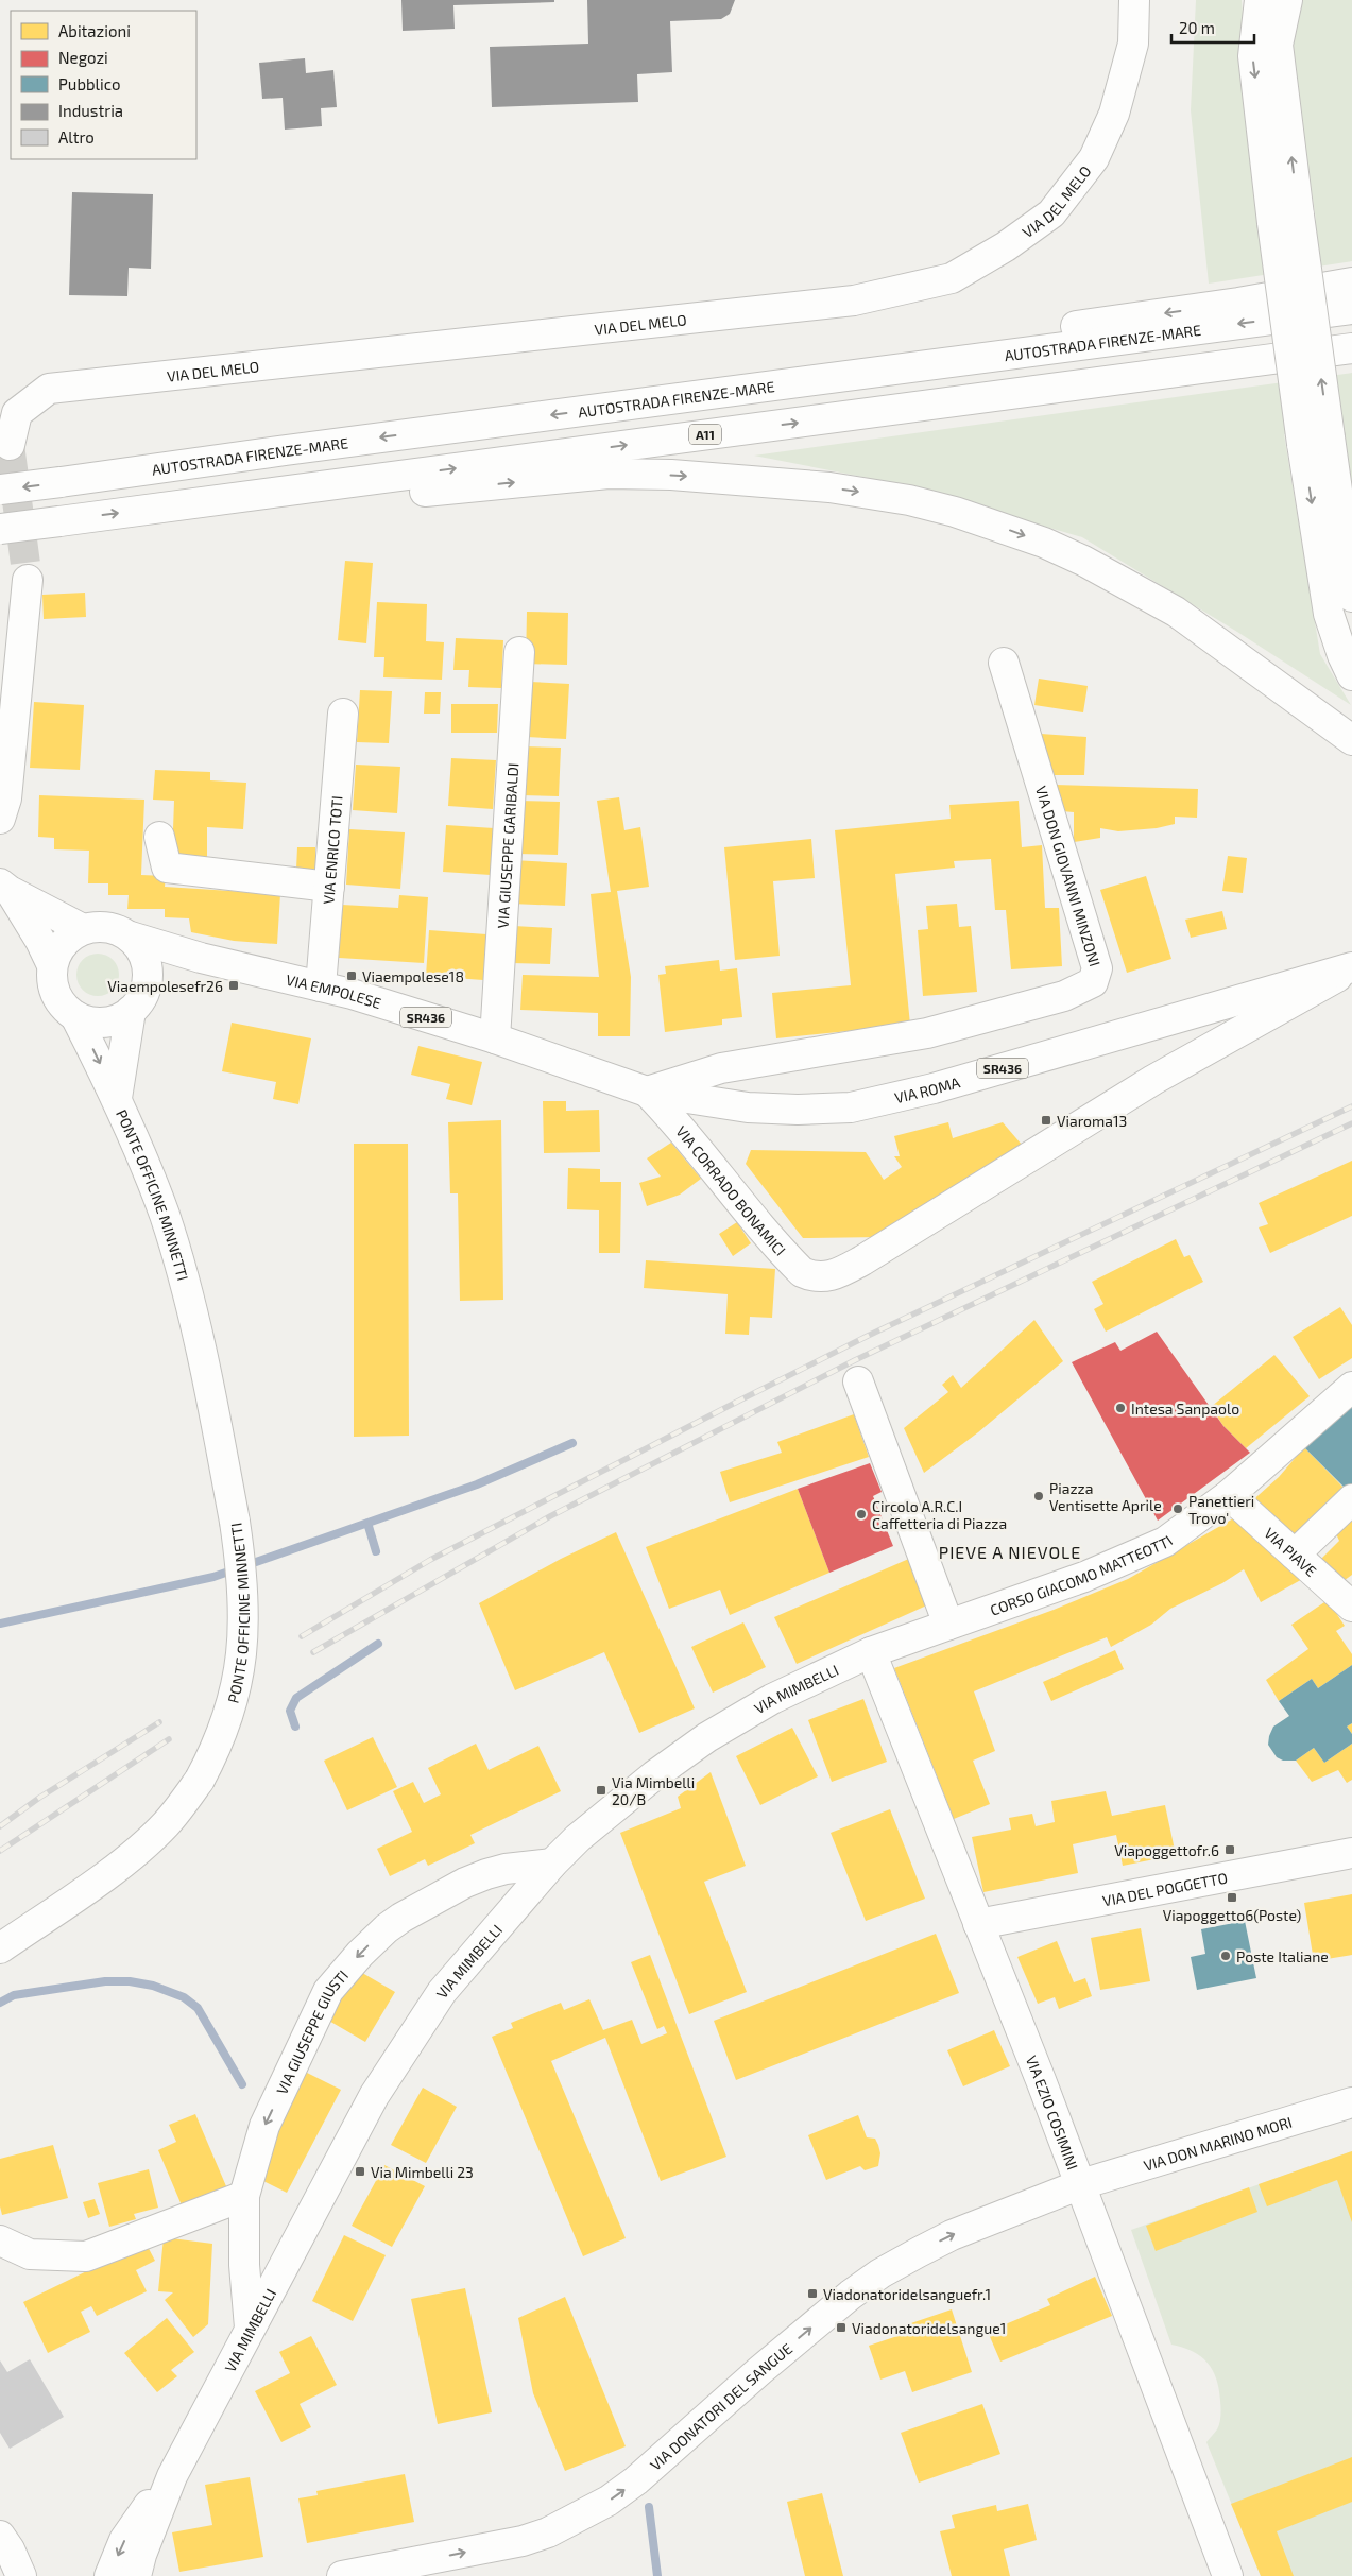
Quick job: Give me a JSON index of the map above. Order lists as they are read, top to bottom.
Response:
{
  "streets": {
    "main road": [
      "VIA DEL MELO",
      "AUTOSTRADA FIRENZE-MARE",
      "A11",
      "VIA GIUSEPPE GARIBALDI",
      "VIA ENRICO TOTI",
      "VIA DON GIOVANNI MINZONI",
      "VIA EMPOLESE",
      "SR436",
      "VIA ROMA",
      "VIA CORRADO BONAMICI",
      "PONTE OFFICINE MINNETTI",
      "VIA PIAVE",
      "CORSO GIACOMO MATTEOTTI",
      "VIA MIMBELLI",
      "VIA DEL POGGETTO",
      "VIA GIUSEPPE GIUSTI",
      "VIA EZIO COSIMINI",
      "VIA DON MARINO MORI",
      "VIA DONATORI DEL SANGUE"
    ]
  },
  "crossings": [
    ["VIA GIUSEPPE GARIBALDI", "VIA EMPOLESE"],
    ["VIA ENRICO TOTI", "VIA EMPOLESE"],
    ["VIA DON GIOVANNI MINZONI", "VIA EMPOLESE"],
    ["VIA DON GIOVANNI MINZONI", "VIA ROMA"],
    ["VIA DON GIOVANNI MINZONI", "VIA CORRADO BONAMICI"],
    ["VIA EMPOLESE", "VIA ROMA"],
    ["VIA EMPOLESE", "VIA CORRADO BONAMICI"],
    ["VIA EMPOLESE", "PONTE OFFICINE MINNETTI"],
    ["VIA ROMA", "VIA CORRADO BONAMICI"],
    ["VIA PIAVE", "CORSO GIACOMO MATTEOTTI"],
    ["CORSO GIACOMO MATTEOTTI", "VIA MIMBELLI"],
    ["VIA MIMBELLI", "VIA GIUSEPPE GIUSTI"],
    ["VIA MIMBELLI", "VIA EZIO COSIMINI"],
    ["VIA DEL POGGETTO", "VIA EZIO COSIMINI"],
    ["VIA EZIO COSIMINI", "VIA DON MARINO MORI"],
    ["VIA EZIO COSIMINI", "VIA DONATORI DEL SANGUE"],
    ["VIA DON MARINO MORI", "VIA DONATORI DEL SANGUE"]
  ],
  "one_way": ["VIA GIUSEPPE GIUSTI", "VIA DONATORI DEL SANGUE"],
  "districts": ["PIEVE A NIEVOLE"],
  "places": {
    "transit": [
      "Viaempolese18",
      "Viaempolesefr26",
      "Viaroma13",
      "Via Mimbelli 20/B",
      "Viapoggettofr.6",
      "Viapoggetto6(Poste)",
      "Via Mimbelli 23",
      "Viadonatoridelsanguefr.1",
      "Viadonatoridelsangue1"
    ],
    "other": [
      "Intesa Sanpaolo",
      "Piazza Ventisette Aprile",
      "Panettieri Trovo'",
      "Circolo A.R.C.I Caffetteria di Piazza",
      "Poste Italiane"
    ]
  },
  "legend": [
    "Abitazioni",
    "Negozi",
    "Pubblico",
    "Industria",
    "Altro"
  ],
  "scale_bar": "20 m"
}
